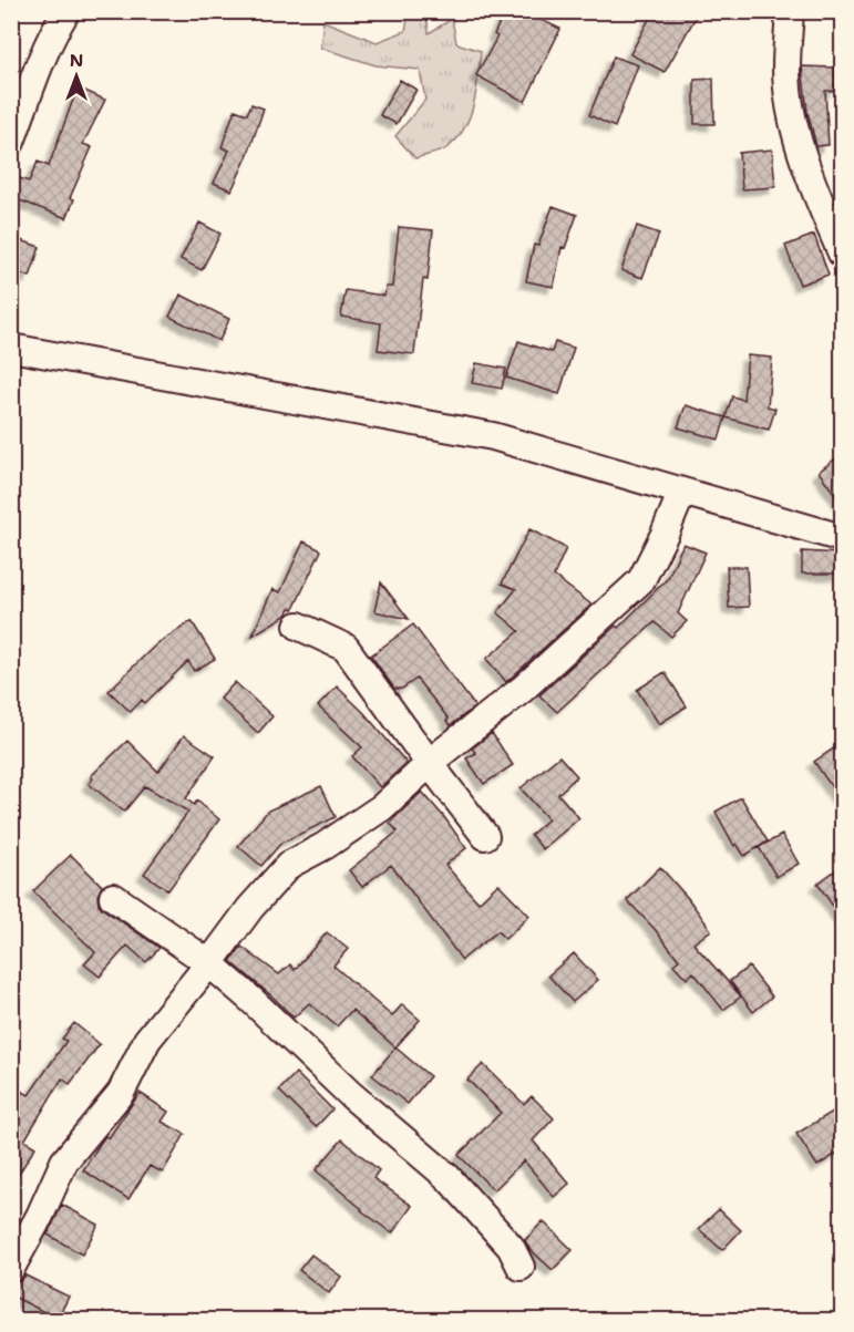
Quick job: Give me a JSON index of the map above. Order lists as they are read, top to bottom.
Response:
{
  "north": "top"
}
